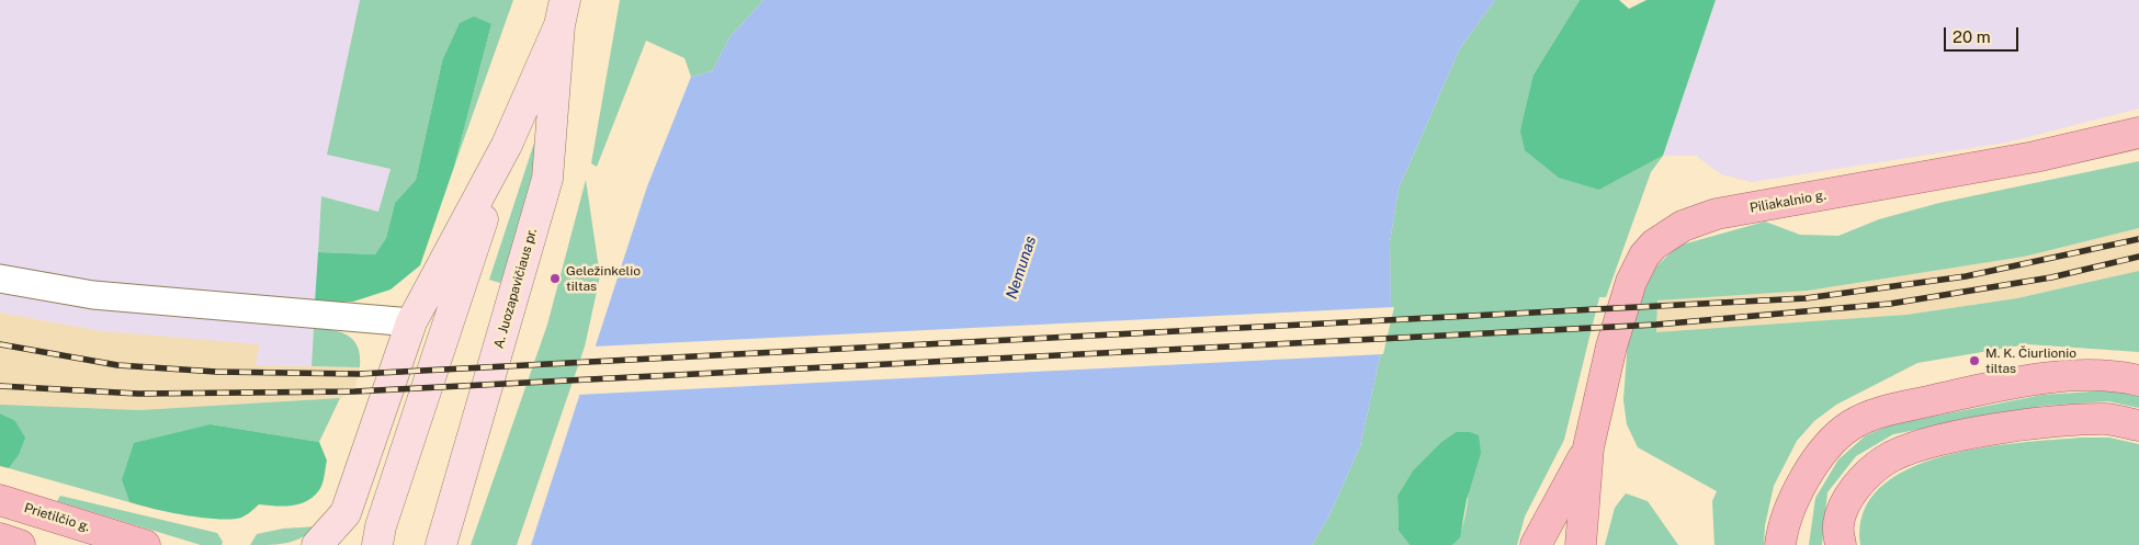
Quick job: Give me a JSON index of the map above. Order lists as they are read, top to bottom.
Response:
{
  "streets": {
    "main road": ["Piliakalnio g.", "A. Juozapavičiaus pr.", "Prietilčio g."]
  },
  "water": ["Nemunas"],
  "places": ["Geležinkelio tiltas", "M. K. Čiurlionio tiltas"],
  "scale_bar": "20 m"
}
